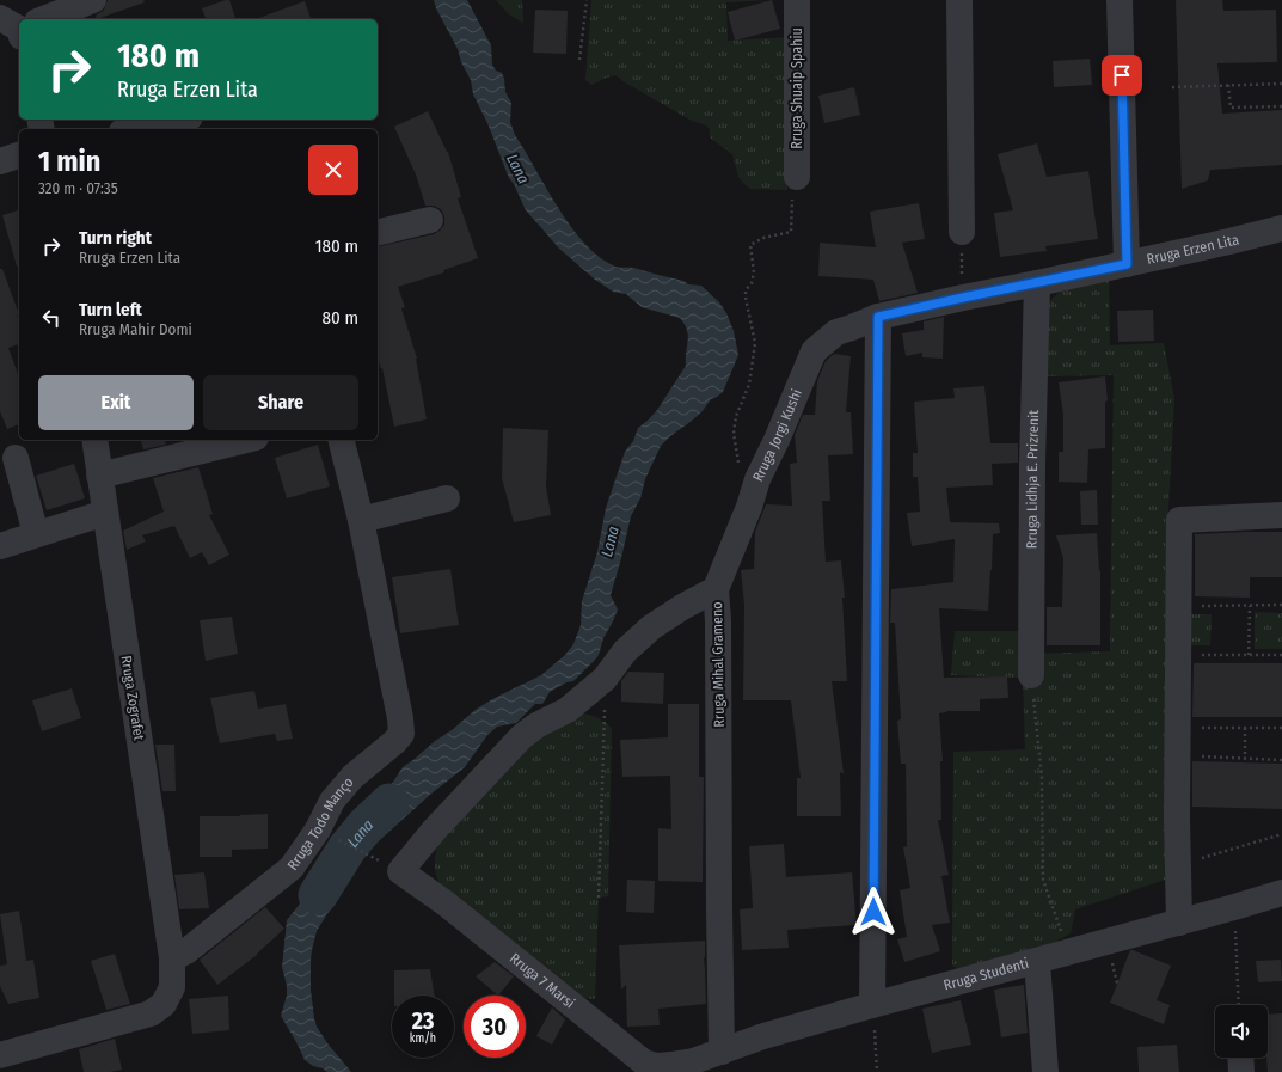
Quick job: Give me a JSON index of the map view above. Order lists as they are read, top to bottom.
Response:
{
  "streets": {
    "street": [
      "Rruga Shuaip Spahiu",
      "Rruga Erzen Lita",
      "Rruga Jorgi Kushi",
      "Rruga Lidhja E. Prizrenit",
      "Rruga Mihal Grameno",
      "Rruga Zografet",
      "Rruga Todo Manço",
      "Rruga Studenti",
      "Rruga 7 Marsi"
    ]
  },
  "crossings": [
    ["Rruga Erzen Lita", "Rruga Jorgi Kushi"],
    ["Rruga Erzen Lita", "Rruga Lidhja E. Prizrenit"],
    ["Rruga Jorgi Kushi", "Rruga Mihal Grameno"],
    ["Rruga Mihal Grameno", "Rruga Studenti"],
    ["Rruga Mihal Grameno", "Rruga 7 Marsi"],
    ["Rruga Zografet", "Rruga Todo Manço"],
    ["Rruga Studenti", "Rruga 7 Marsi"]
  ],
  "water": ["Lana"],
  "page": {
    "turn": ["180 m", "Rruga Erzen Lita"],
    "heading": ["1 min", "320 m · 07:35"],
    "list": [
      {
        "name": "Turn right",
        "note": "Rruga Erzen Lita",
        "value": "180 m"
      },
      {
        "name": "Turn left",
        "note": "Rruga Mahir Domi",
        "value": "80 m"
      }
    ],
    "buttons": ["Exit", "Share"],
    "speed": "23 km/h",
    "limit": "30"
  }
}
